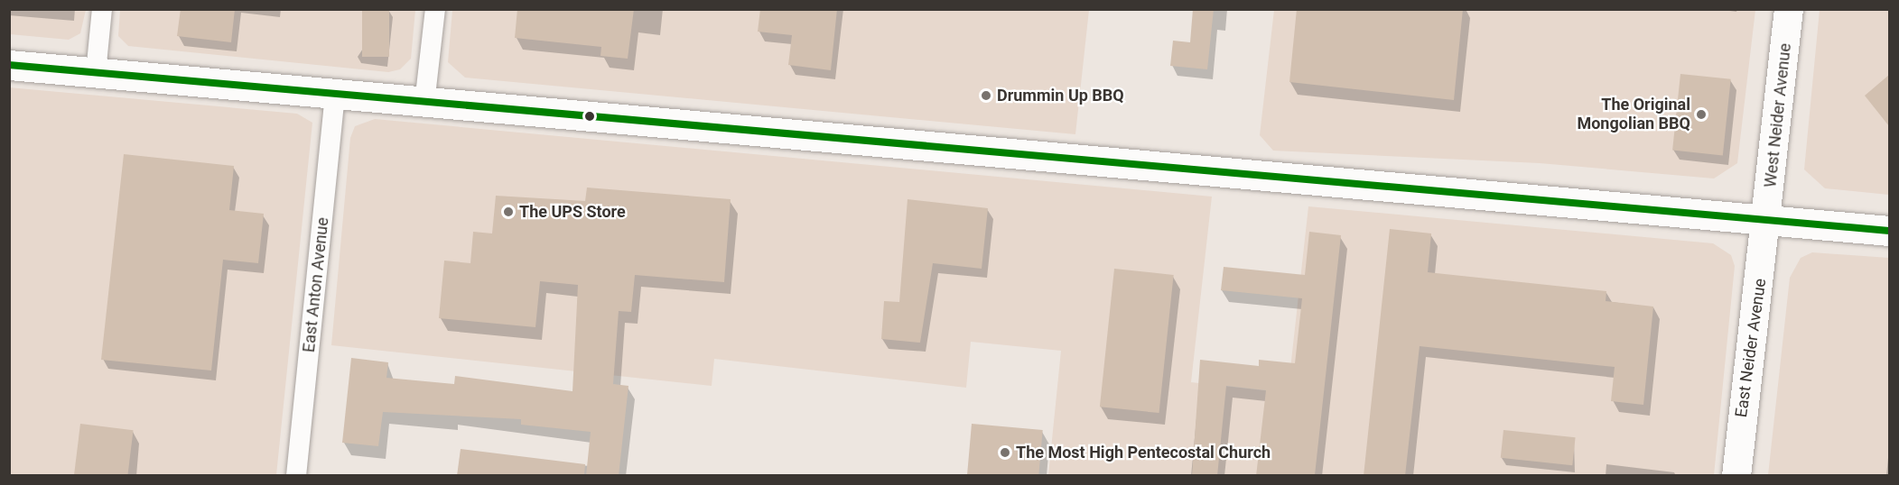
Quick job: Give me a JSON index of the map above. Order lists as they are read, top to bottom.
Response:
{
  "streets": {
    "main road": ["West Neider Avenue", "East Neider Avenue"],
    "street": ["East Anton Avenue"]
  },
  "crossings": [
    ["West Neider Avenue", "East Neider Avenue"]
  ],
  "places": [
    "Drummin Up BBQ",
    "The Original Mongolian BBQ",
    "The UPS Store",
    "The Most High Pentecostal Church"
  ]
}
